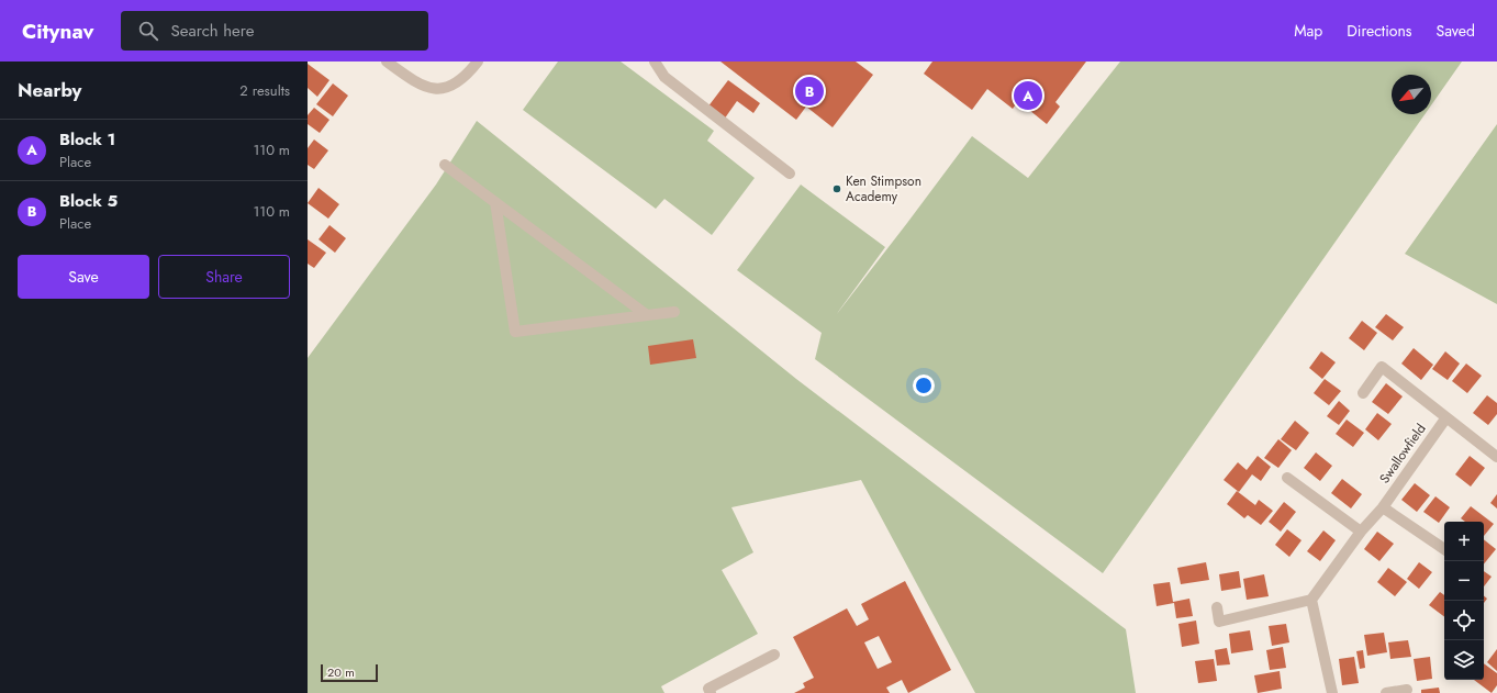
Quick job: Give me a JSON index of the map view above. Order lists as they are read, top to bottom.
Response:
{
  "streets": {
    "street": ["Swallowfield"]
  },
  "places": ["Ken Stimpson Academy"],
  "scale_bar": "20 m",
  "north": "bottom left",
  "page": {
    "header": "Citynav",
    "search": "Search here",
    "nav": ["Map", "Directions", "Saved"],
    "heading": ["Nearby", "2 results"],
    "pins": ["B", "A"],
    "list": [
      {
        "mark": "A",
        "name": "Block 1",
        "note": "Place",
        "value": "110 m"
      },
      {
        "mark": "B",
        "name": "Block 5",
        "note": "Place",
        "value": "110 m"
      }
    ],
    "buttons": ["Save", "Share"],
    "map_buttons": ["+", "−"],
    "scale": "20 m"
  }
}
